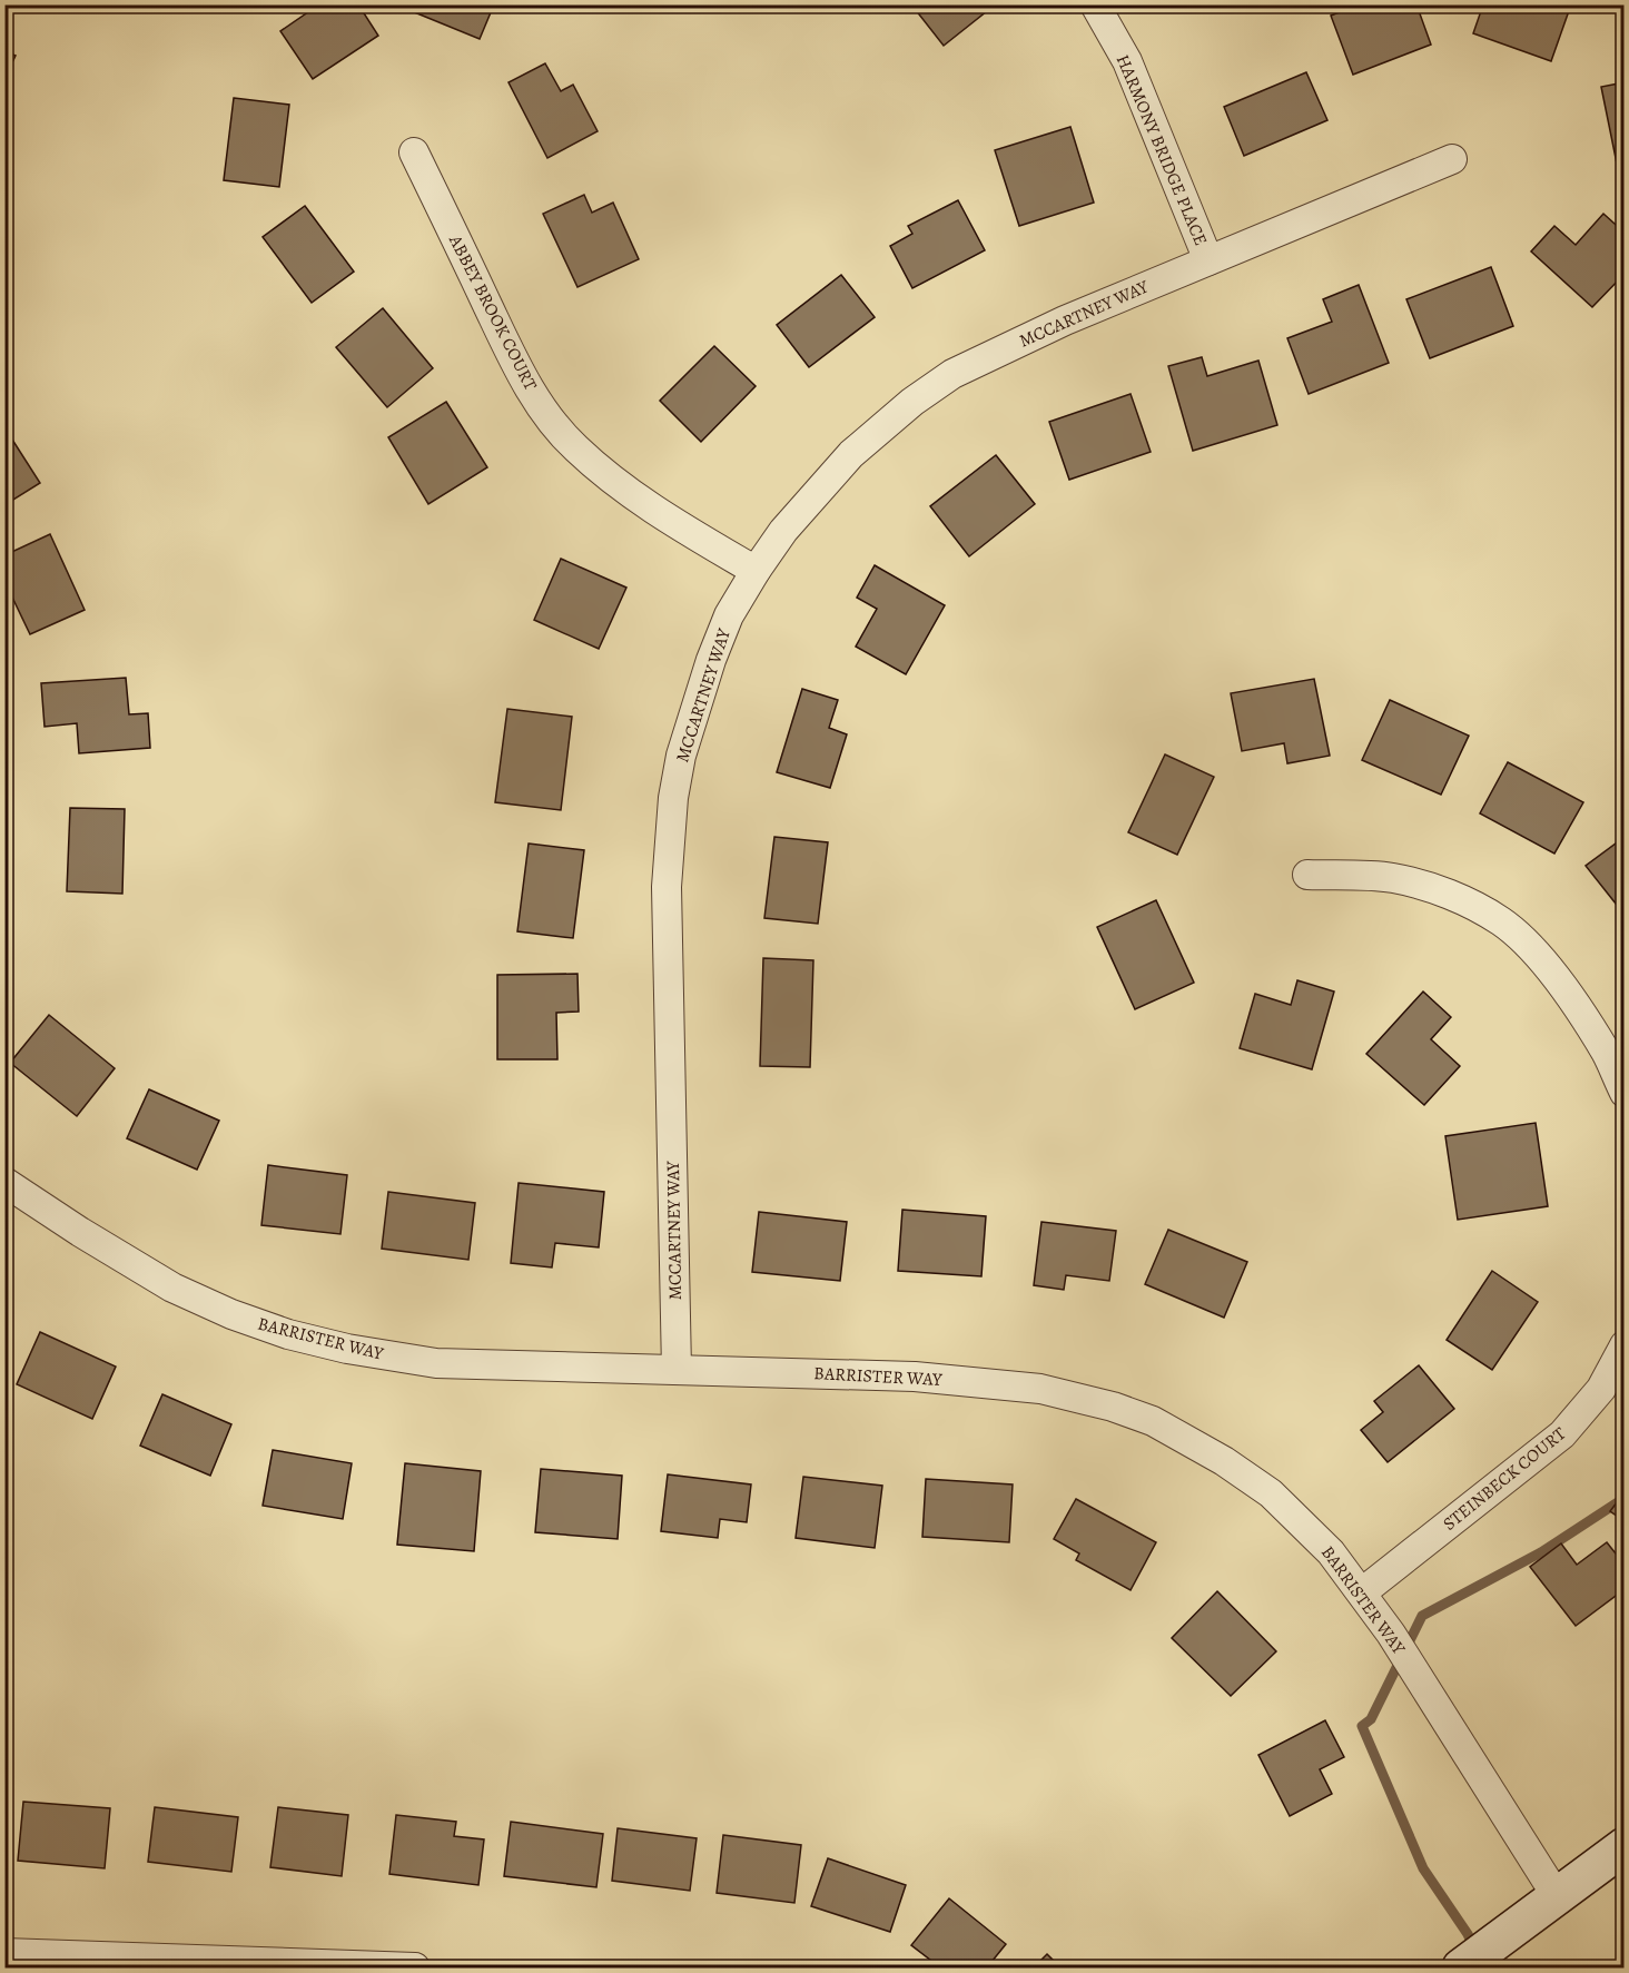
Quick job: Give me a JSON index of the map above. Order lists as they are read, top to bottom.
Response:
{
  "streets": {
    "street": [
      "HARMONY BRIDGE PLACE",
      "ABBEY BROOK COURT",
      "MCCARTNEY WAY",
      "BARRISTER WAY",
      "STEINBECK COURT"
    ]
  },
  "crossings": [
    ["HARMONY BRIDGE PLACE", "MCCARTNEY WAY"],
    ["ABBEY BROOK COURT", "MCCARTNEY WAY"],
    ["MCCARTNEY WAY", "BARRISTER WAY"],
    ["BARRISTER WAY", "STEINBECK COURT"]
  ]
}
